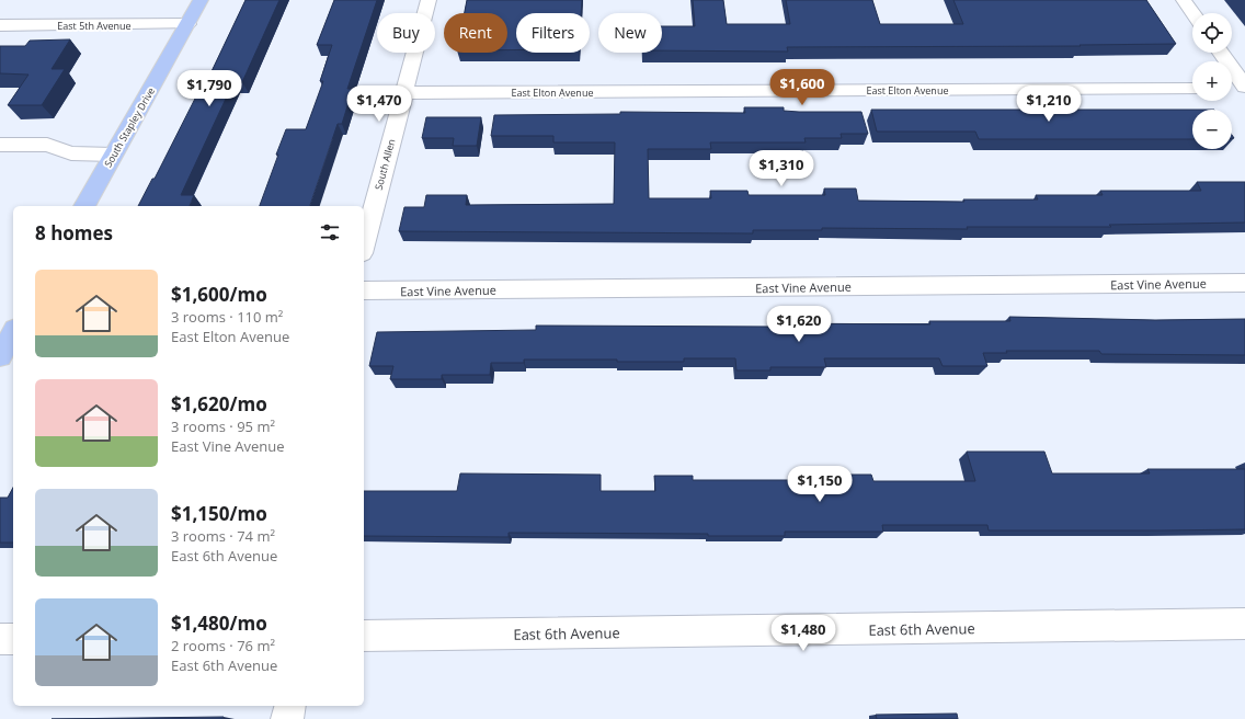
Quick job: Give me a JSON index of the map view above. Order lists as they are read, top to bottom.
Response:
{
  "streets": {
    "main road": ["South Stapley Drive"],
    "street": [
      "East 5th Avenue",
      "East Elton Avenue",
      "South Allen",
      "East Vine Avenue",
      "East 6th Avenue"
    ]
  },
  "crossings": [
    ["East 5th Avenue", "South Stapley Drive"],
    ["East Elton Avenue", "South Allen"]
  ],
  "page": {
    "map_buttons": ["+", "−"],
    "chip": [
      "Buy",
      "Rent",
      "Filters",
      "New"
    ],
    "price": [
      "$1,600",
      "$1,790",
      "$1,470",
      "$1,210",
      "$1,310",
      "$1,620",
      "$1,150",
      "$1,480"
    ],
    "heading": "8 homes",
    "list": [
      {
        "name": "$1,600/mo",
        "note": "3 rooms · 110 m² · East Elton Avenue"
      },
      {
        "name": "$1,620/mo",
        "note": "3 rooms · 95 m² · East Vine Avenue"
      },
      {
        "name": "$1,150/mo",
        "note": "3 rooms · 74 m² · East 6th Avenue"
      },
      {
        "name": "$1,480/mo",
        "note": "2 rooms · 76 m² · East 6th Avenue"
      }
    ]
  }
}
